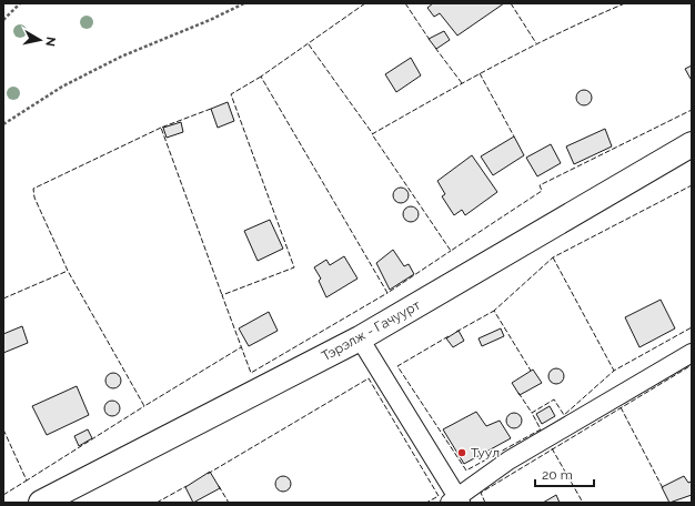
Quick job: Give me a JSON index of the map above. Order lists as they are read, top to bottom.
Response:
{
  "streets": {
    "main road": ["Тэрэлж - Гачуурт"]
  },
  "places": ["Туул"],
  "scale_bar": "20 m",
  "north": "right"
}
